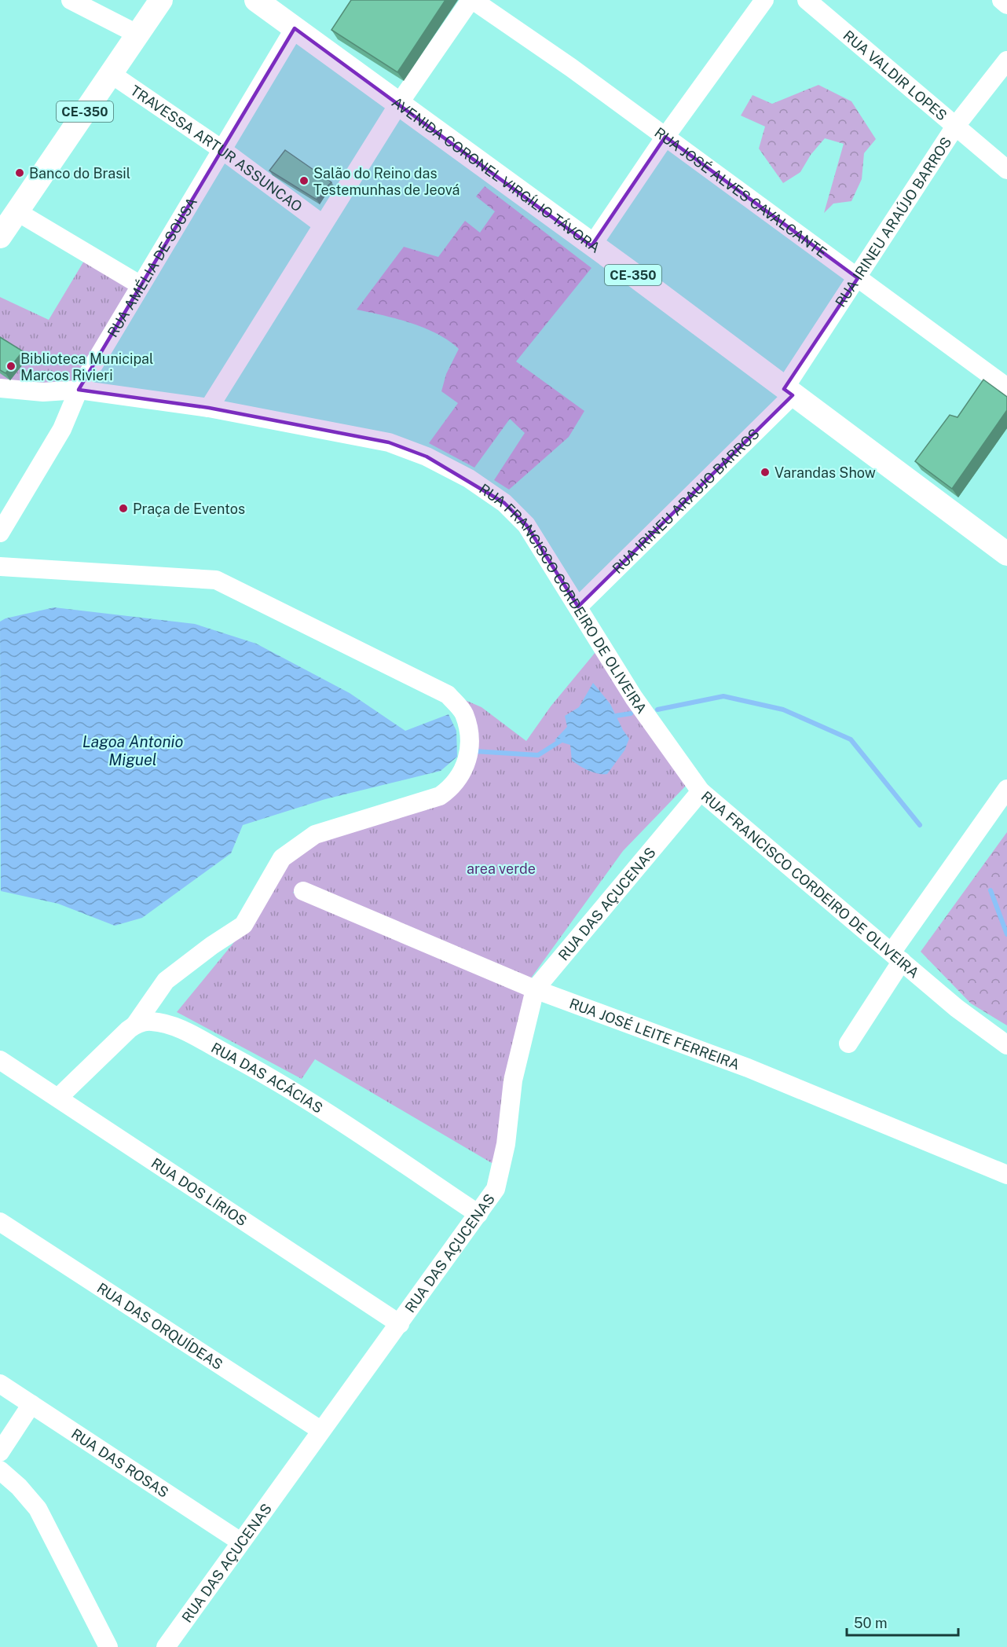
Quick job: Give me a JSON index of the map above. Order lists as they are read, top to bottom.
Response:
{
  "streets": {
    "main road": ["CE-350", "AVENIDA CORONEL VIRGÍLIO TÁVORA"],
    "street": [
      "RUA VALDIR LOPES",
      "TRAVESSA ARTUR ASSUNCAO",
      "RUA JOSÉ ALVES CAVALCANTE",
      "RUA IRINEU ARAÚJO BARROS",
      "RUA AMÉLIA DE SOUSA",
      "RUA IRINEU ARAUJO BARROS",
      "RUA FRANCISCO CORDEIRO DE OLIVEIRA",
      "RUA DAS AÇUCENAS",
      "RUA JOSÉ LEITE FERREIRA",
      "RUA DAS ACÁCIAS",
      "RUA DOS LÍRIOS",
      "RUA DAS ORQUÍDEAS",
      "RUA DAS ROSAS"
    ]
  },
  "crossings": [
    ["RUA VALDIR LOPES", "RUA IRINEU ARAÚJO BARROS"],
    ["CE-350", "TRAVESSA ARTUR ASSUNCAO"],
    ["TRAVESSA ARTUR ASSUNCAO", "RUA AMÉLIA DE SOUSA"],
    ["AVENIDA CORONEL VIRGÍLIO TÁVORA", "RUA IRINEU ARAÚJO BARROS"],
    ["AVENIDA CORONEL VIRGÍLIO TÁVORA", "RUA AMÉLIA DE SOUSA"],
    ["AVENIDA CORONEL VIRGÍLIO TÁVORA", "RUA IRINEU ARAUJO BARROS"],
    ["RUA JOSÉ ALVES CAVALCANTE", "RUA IRINEU ARAÚJO BARROS"],
    ["RUA IRINEU ARAÚJO BARROS", "RUA IRINEU ARAUJO BARROS"],
    ["RUA AMÉLIA DE SOUSA", "RUA FRANCISCO CORDEIRO DE OLIVEIRA"],
    ["RUA IRINEU ARAUJO BARROS", "RUA FRANCISCO CORDEIRO DE OLIVEIRA"],
    ["RUA FRANCISCO CORDEIRO DE OLIVEIRA", "RUA DAS AÇUCENAS"],
    ["RUA DAS AÇUCENAS", "RUA JOSÉ LEITE FERREIRA"],
    ["RUA DAS AÇUCENAS", "RUA DAS ACÁCIAS"],
    ["RUA DAS AÇUCENAS", "RUA DOS LÍRIOS"],
    ["RUA DAS AÇUCENAS", "RUA DAS ORQUÍDEAS"],
    ["RUA DAS AÇUCENAS", "RUA DAS ROSAS"]
  ],
  "water": ["Lagoa Antonio Miguel"],
  "parks": ["area verde"],
  "places": [
    "Banco do Brasil",
    "Salão do Reino das Testemunhas de Jeová",
    "Biblioteca Municipal Marcos Rivieri",
    "Varandas Show",
    "Praça de Eventos"
  ],
  "scale_bar": "50 m"
}
